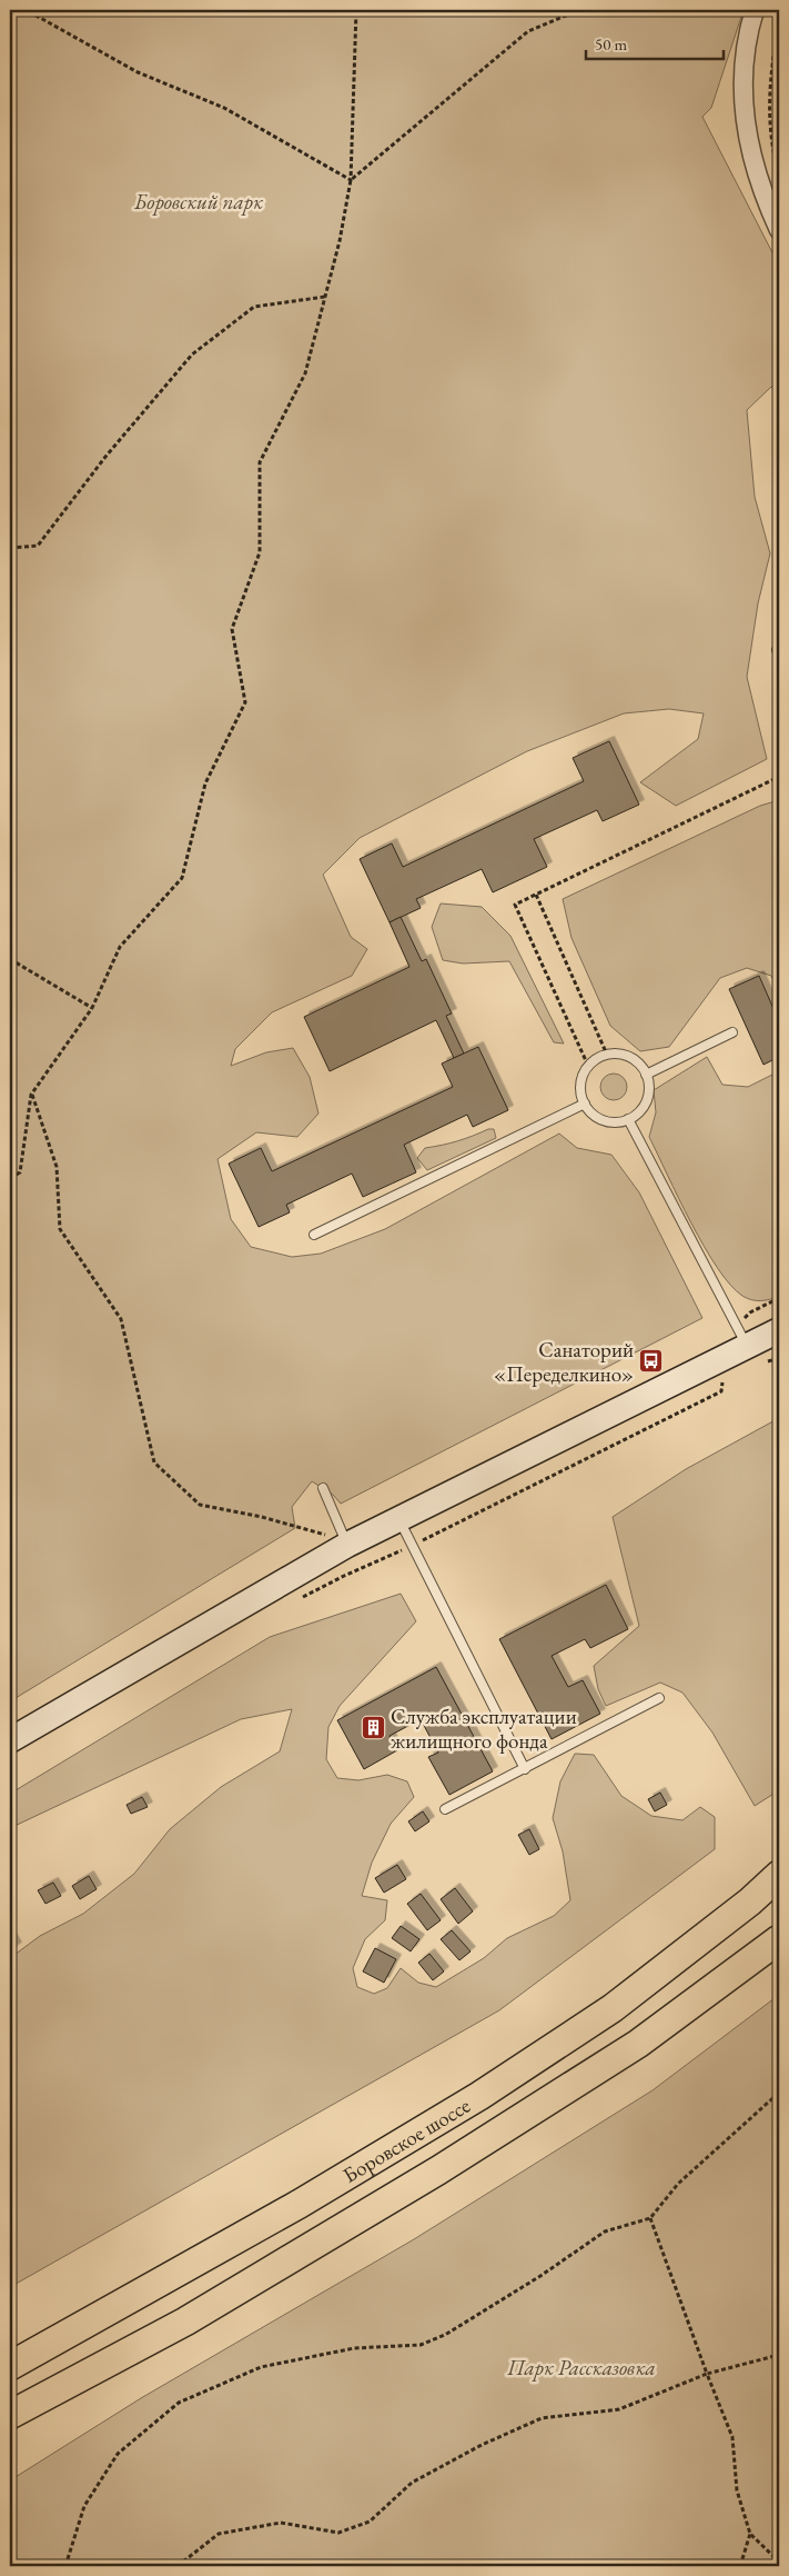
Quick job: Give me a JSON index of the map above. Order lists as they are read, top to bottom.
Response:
{
  "streets": {
    "main road": ["Боровское шоссе"]
  },
  "parks": ["Боровский парк", "Парк Рассказовка"],
  "places": {
    "bus stop": ["Санаторий «Переделкино»"],
    "building": ["Служба эксплуатации жилищного фонда"]
  },
  "scale_bar": "50 m"
}
